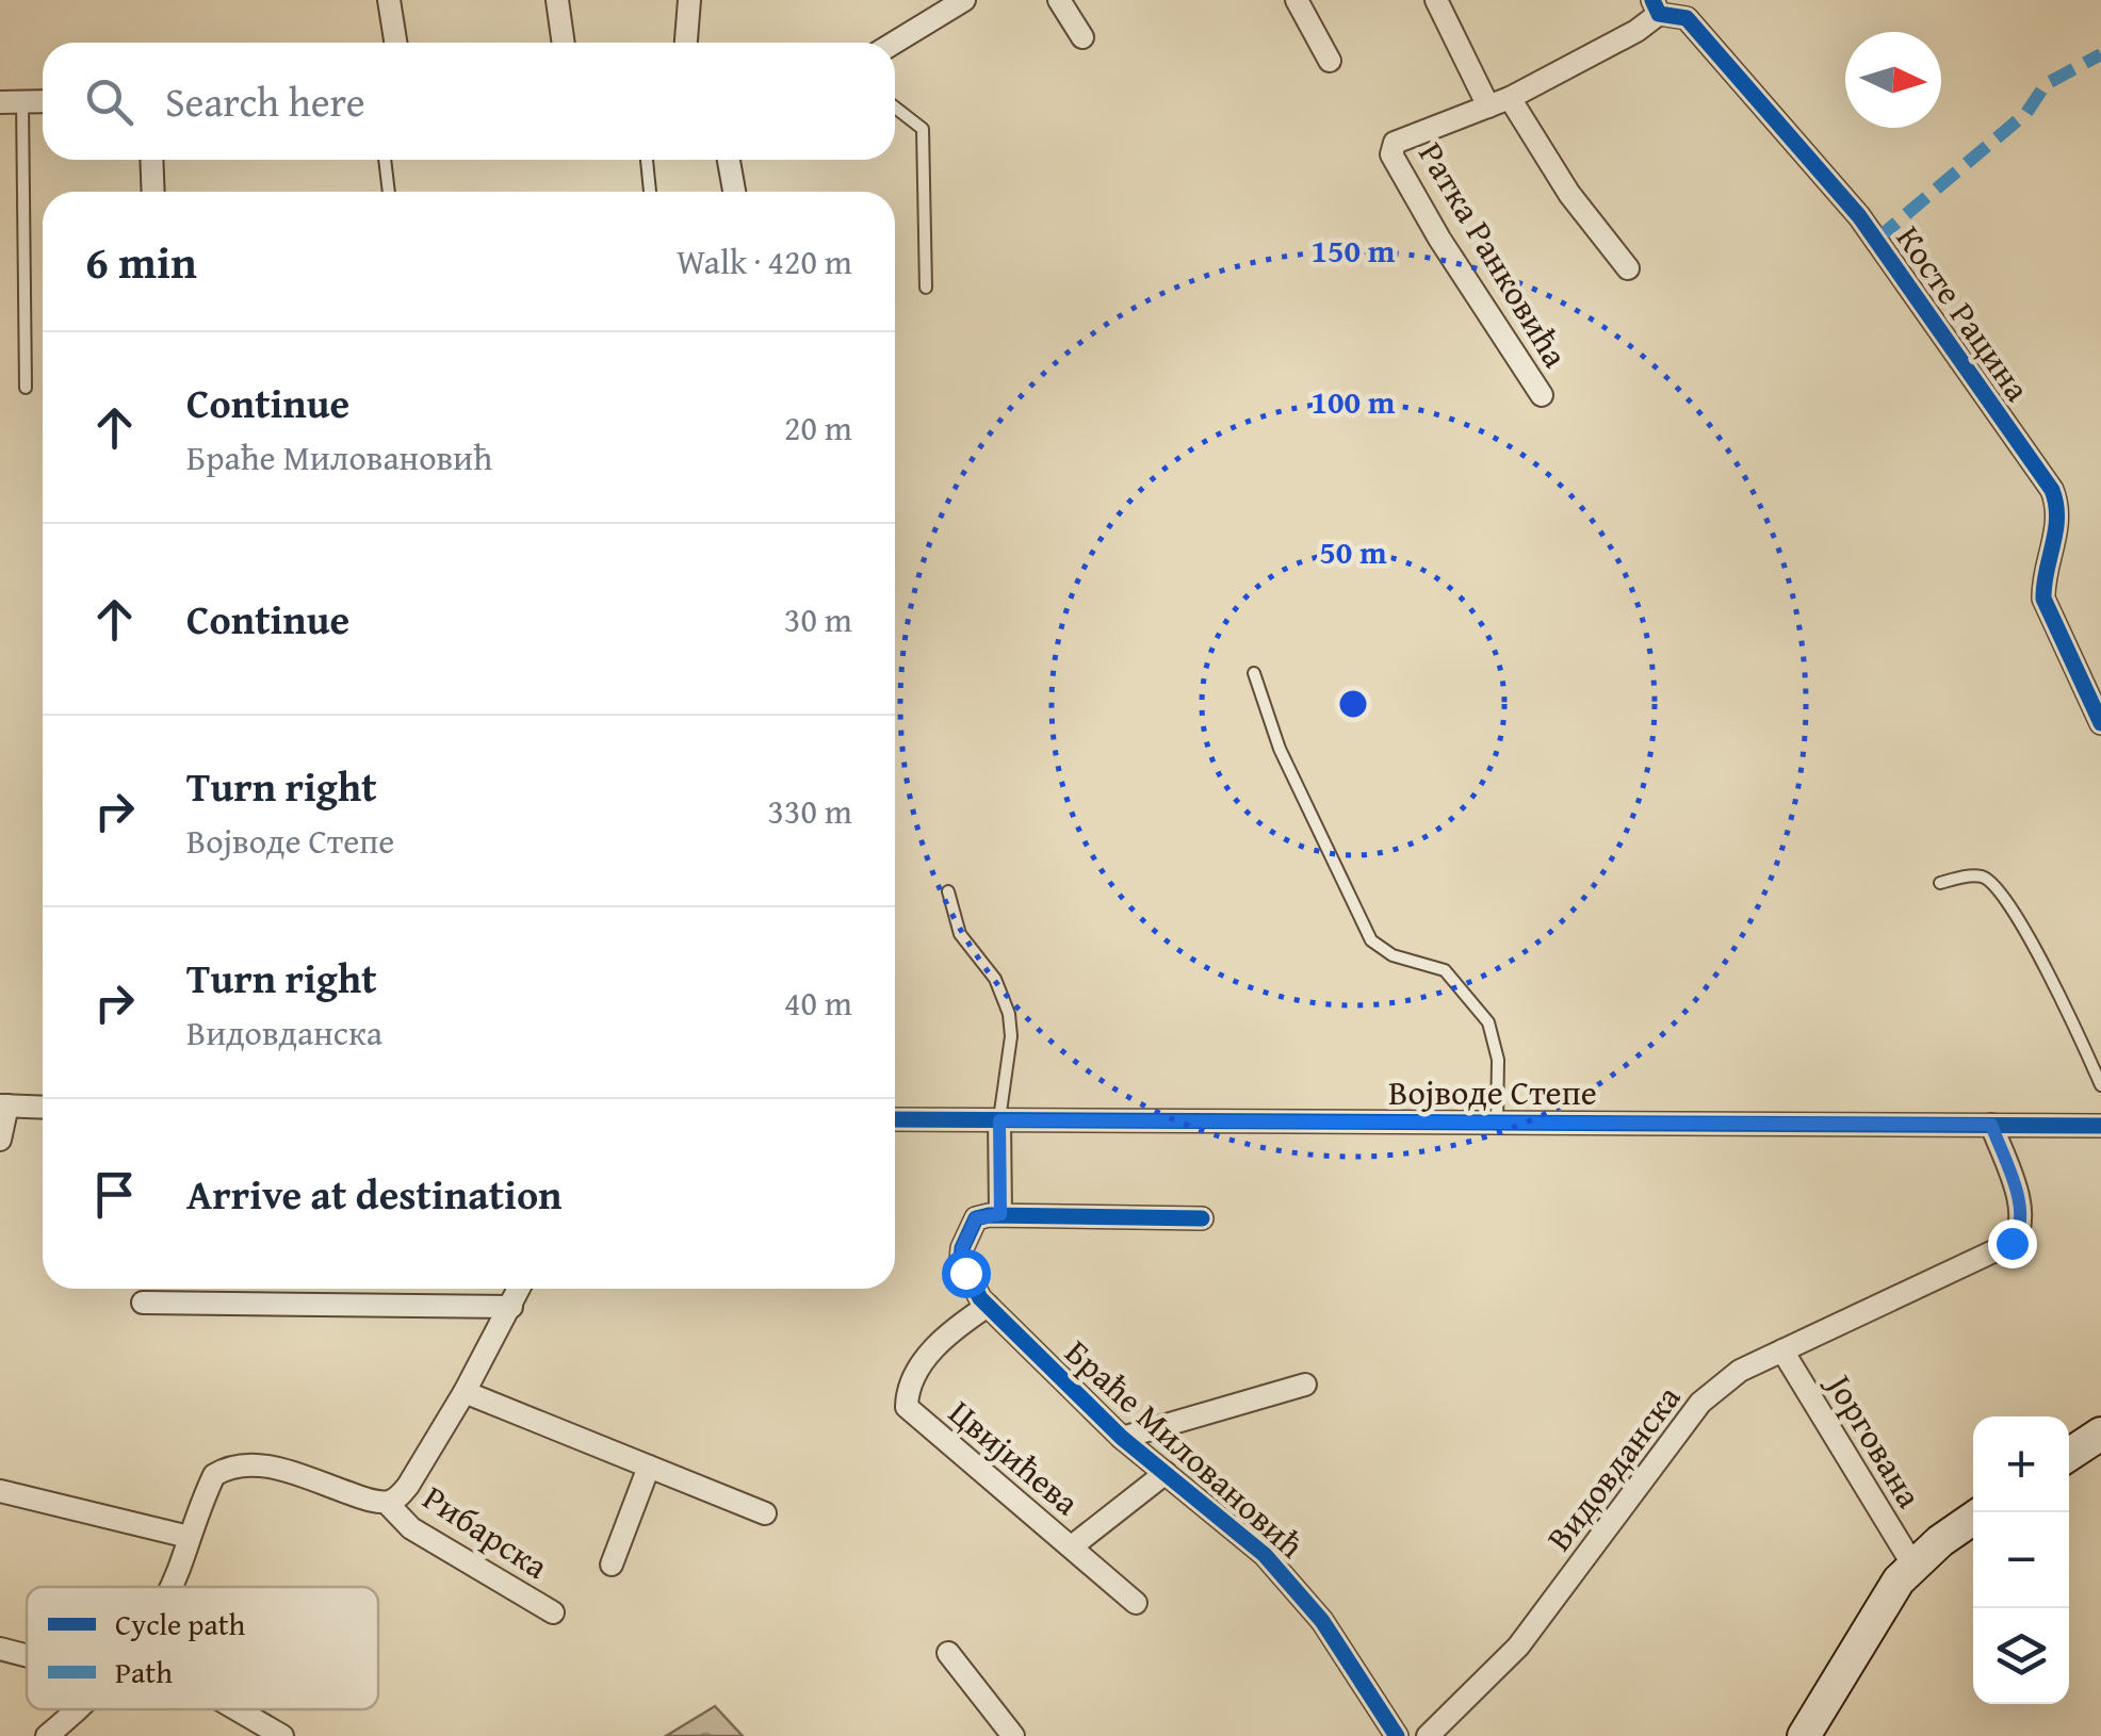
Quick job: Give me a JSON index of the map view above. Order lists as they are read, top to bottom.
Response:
{
  "streets": {
    "street": [
      "Ратка Ранковића",
      "Косте Рацина",
      "Војводе Степе",
      "Јоргована",
      "Браће Миловановић",
      "Цвијићева",
      "Видовданска",
      "Рибарска"
    ]
  },
  "crossings": [
    ["Војводе Степе", "Видовданска"],
    ["Јоргована", "Видовданска"],
    ["Браће Миловановић", "Цвијићева"]
  ],
  "legend": ["Cycle path", "Path"],
  "north": "right",
  "page": {
    "search": "Search here",
    "heading": ["6 min", "Walk · 420 m"],
    "list": [
      ["Continue", "Браће Миловановић", "20 m"],
      ["Continue", "30 m"],
      ["Turn right", "Војводе Степе", "330 m"],
      ["Turn right", "Видовданска", "40 m"],
      "Arrive at destination"
    ],
    "map_buttons": ["+", "−"]
  },
  "rings": ["150 m", "100 m", "50 m"]
}
